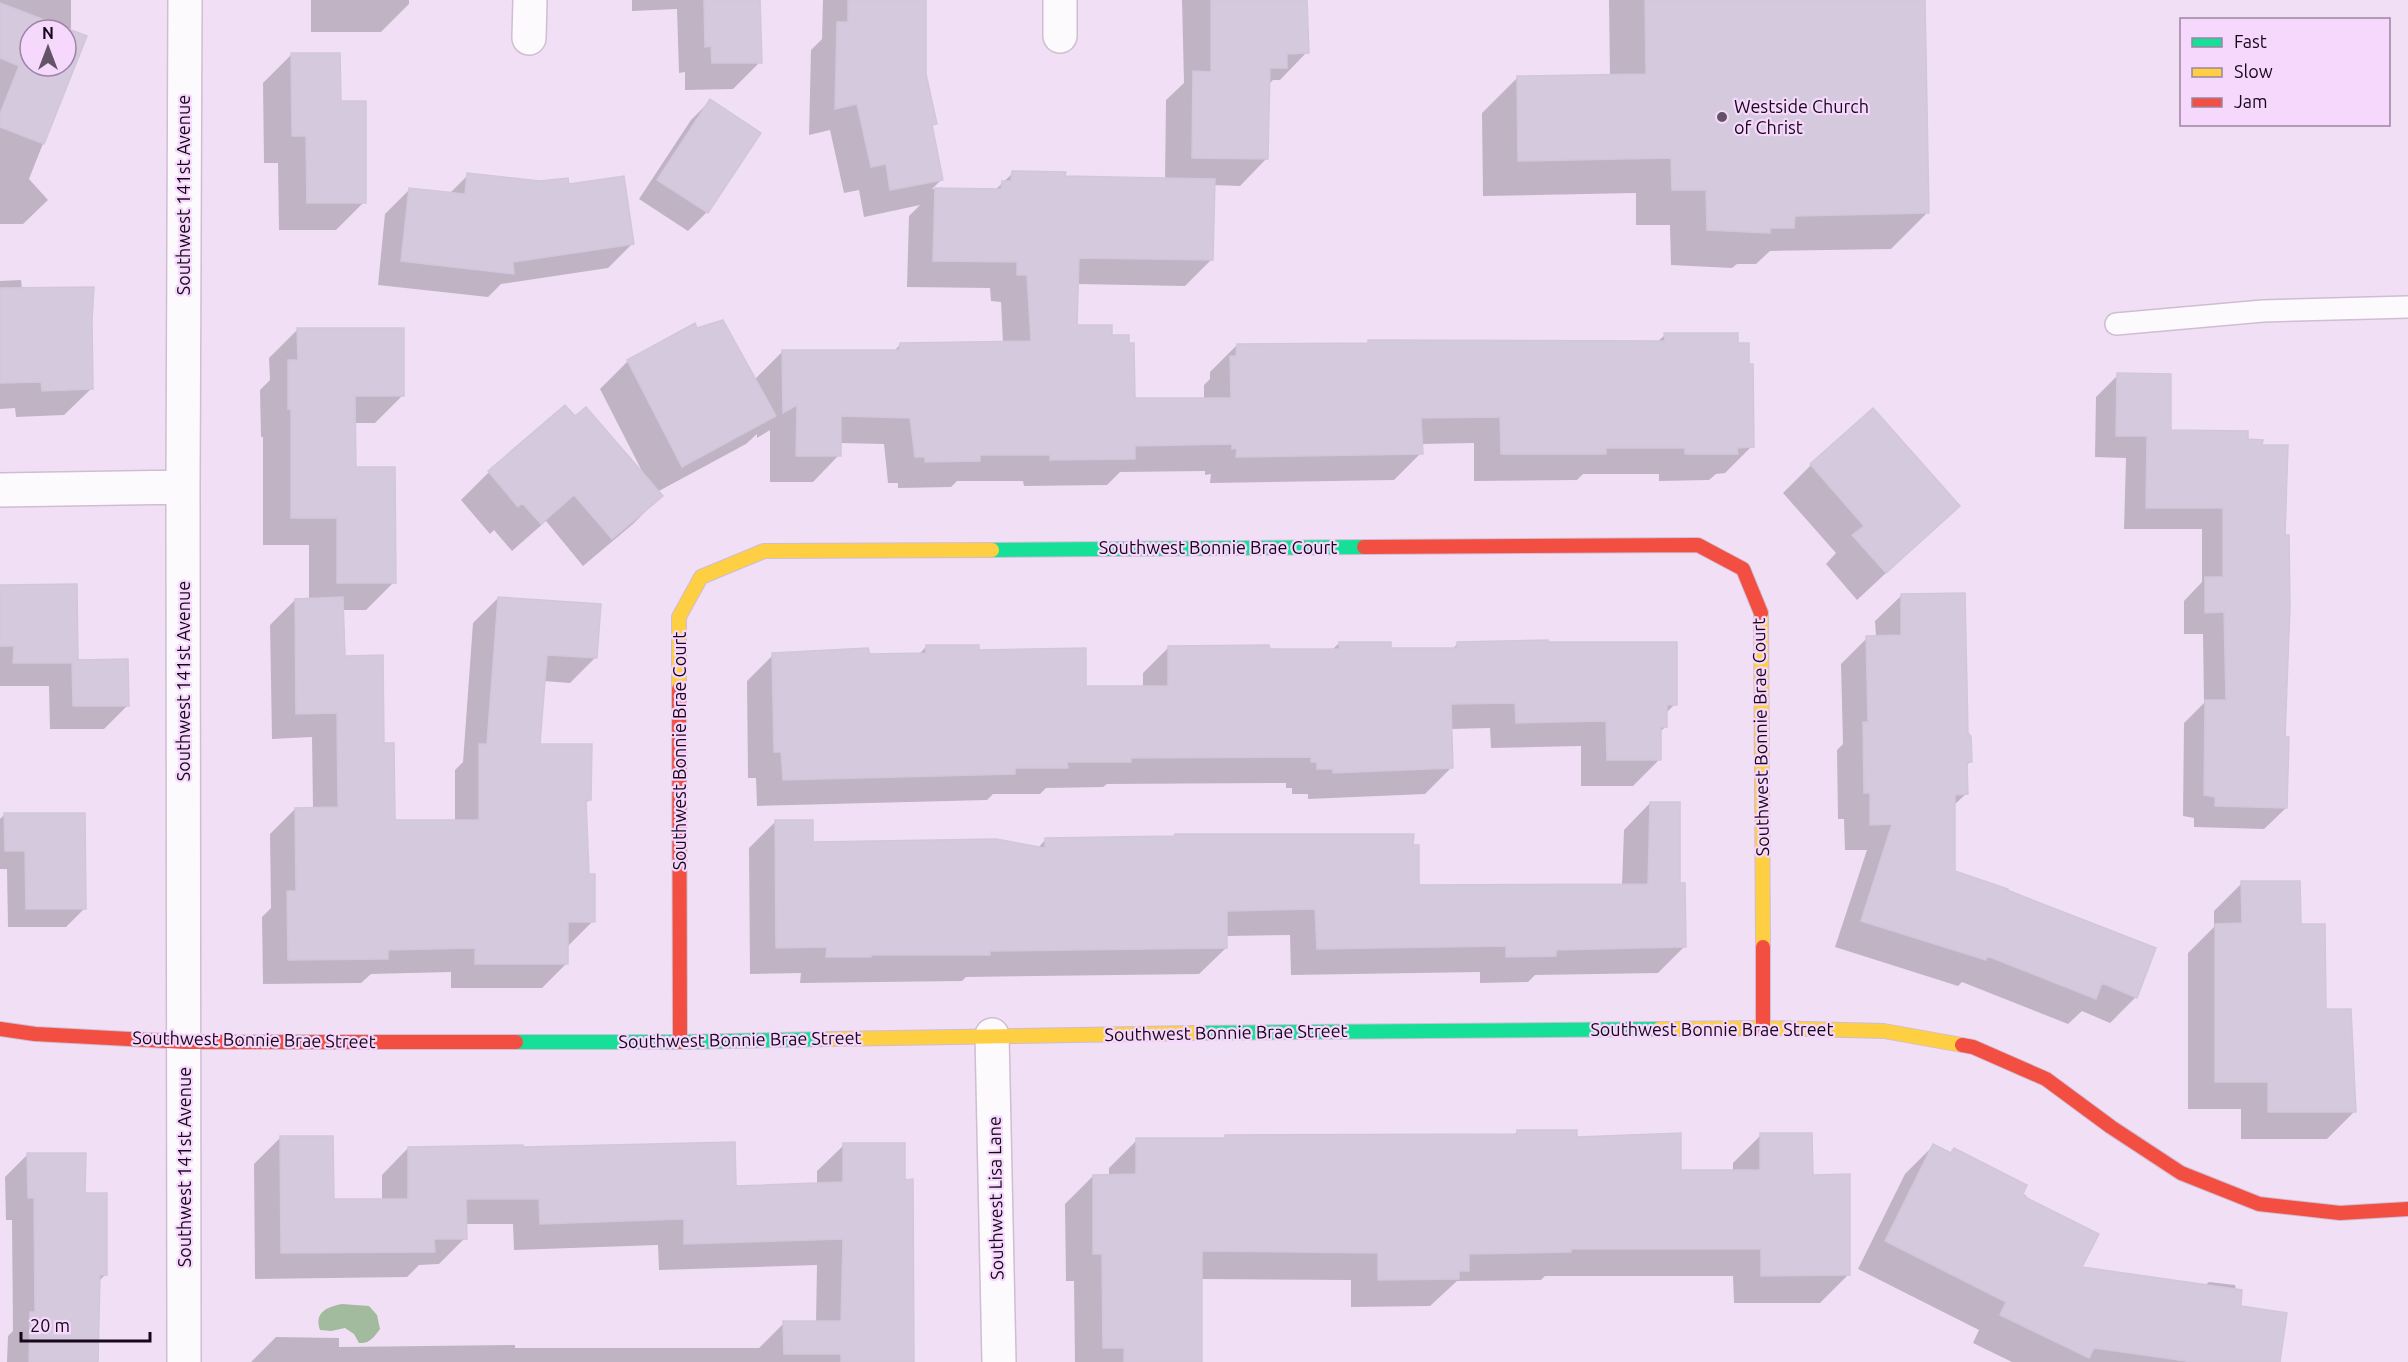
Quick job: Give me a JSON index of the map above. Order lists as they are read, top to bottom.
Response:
{
  "streets": {
    "street": [
      "Southwest 141st Avenue",
      "Southwest Bonnie Brae Court",
      "Southwest Bonnie Brae Street",
      "Southwest Lisa Lane"
    ]
  },
  "crossings": [
    ["Southwest 141st Avenue", "Southwest Bonnie Brae Street"],
    ["Southwest Bonnie Brae Court", "Southwest Bonnie Brae Street"],
    ["Southwest Bonnie Brae Street", "Southwest Lisa Lane"]
  ],
  "places": ["Westside Church of Christ"],
  "legend": ["Fast", "Slow", "Jam"],
  "scale_bar": "20 m",
  "north": "top"
}
